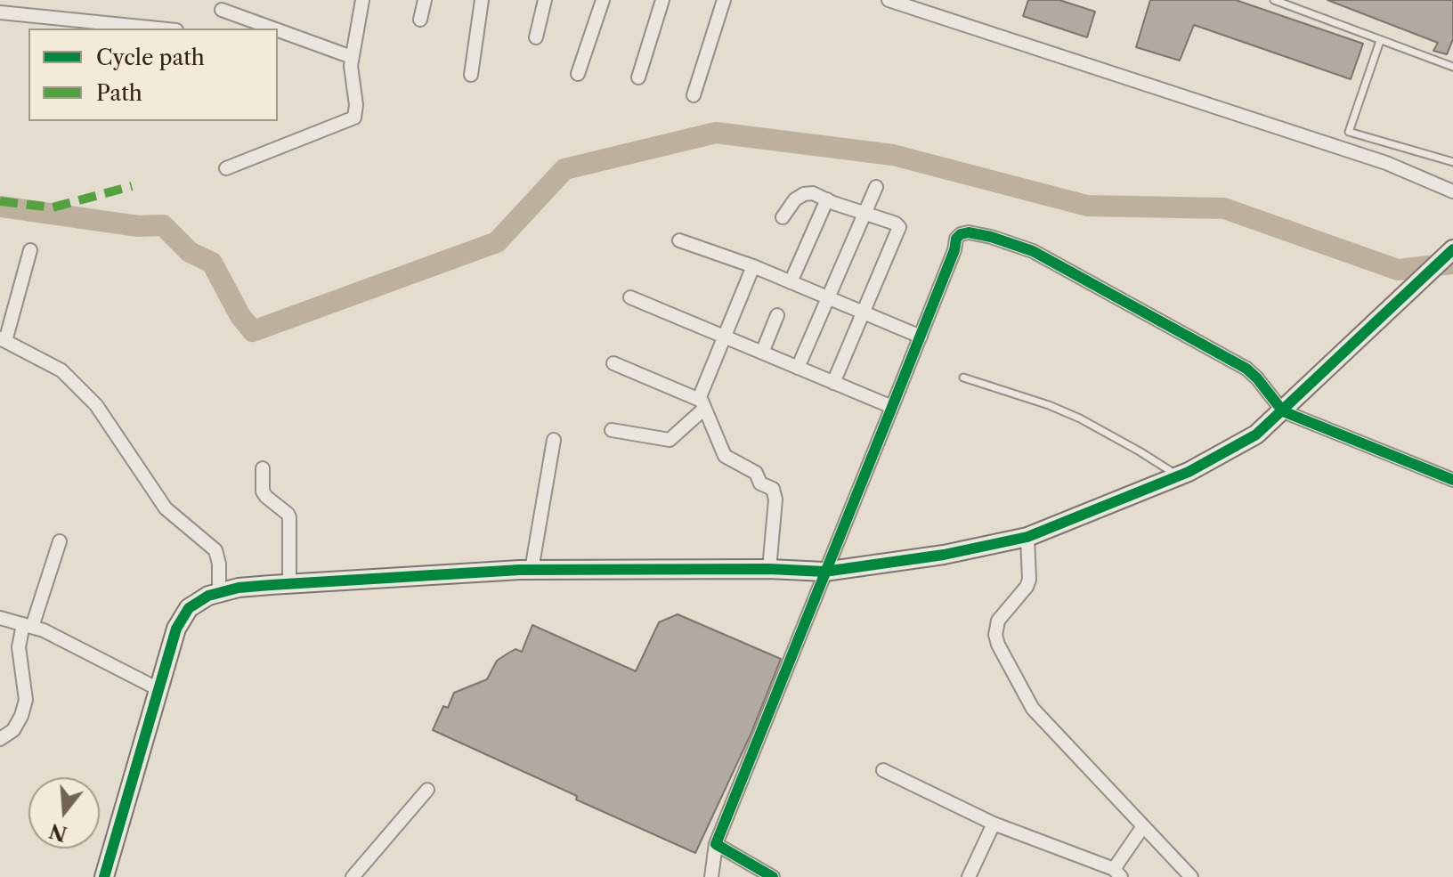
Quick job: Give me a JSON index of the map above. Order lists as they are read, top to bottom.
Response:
{
  "legend": ["Cycle path", "Path"],
  "north": "bottom"
}
